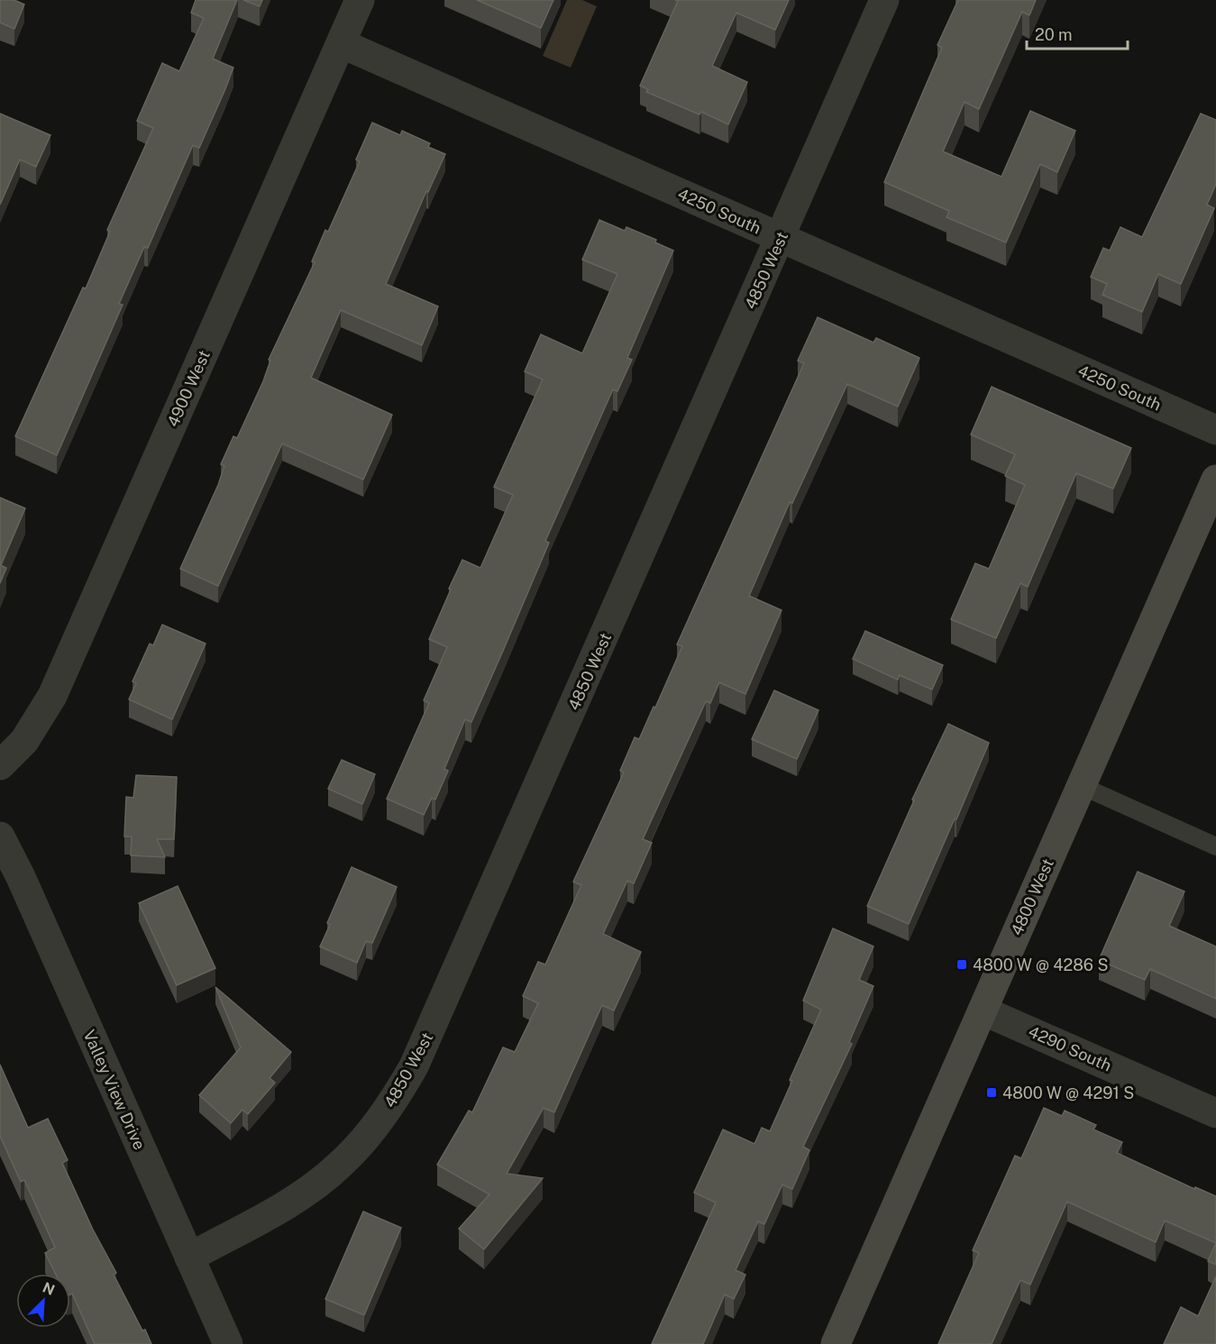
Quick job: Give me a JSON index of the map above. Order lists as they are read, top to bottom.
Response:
{
  "streets": {
    "main road": ["4800 West"],
    "street": [
      "4250 South",
      "4850 West",
      "4900 West",
      "4290 South",
      "Valley View Drive"
    ]
  },
  "crossings": [
    ["4250 South", "4850 West"],
    ["4250 South", "4900 West"],
    ["4850 West", "Valley View Drive"],
    ["4800 West", "4290 South"]
  ],
  "places": {
    "transit": ["4800 W @ 4286 S", "4800 W @ 4291 S"]
  },
  "scale_bar": "20 m",
  "north": "top right"
}
